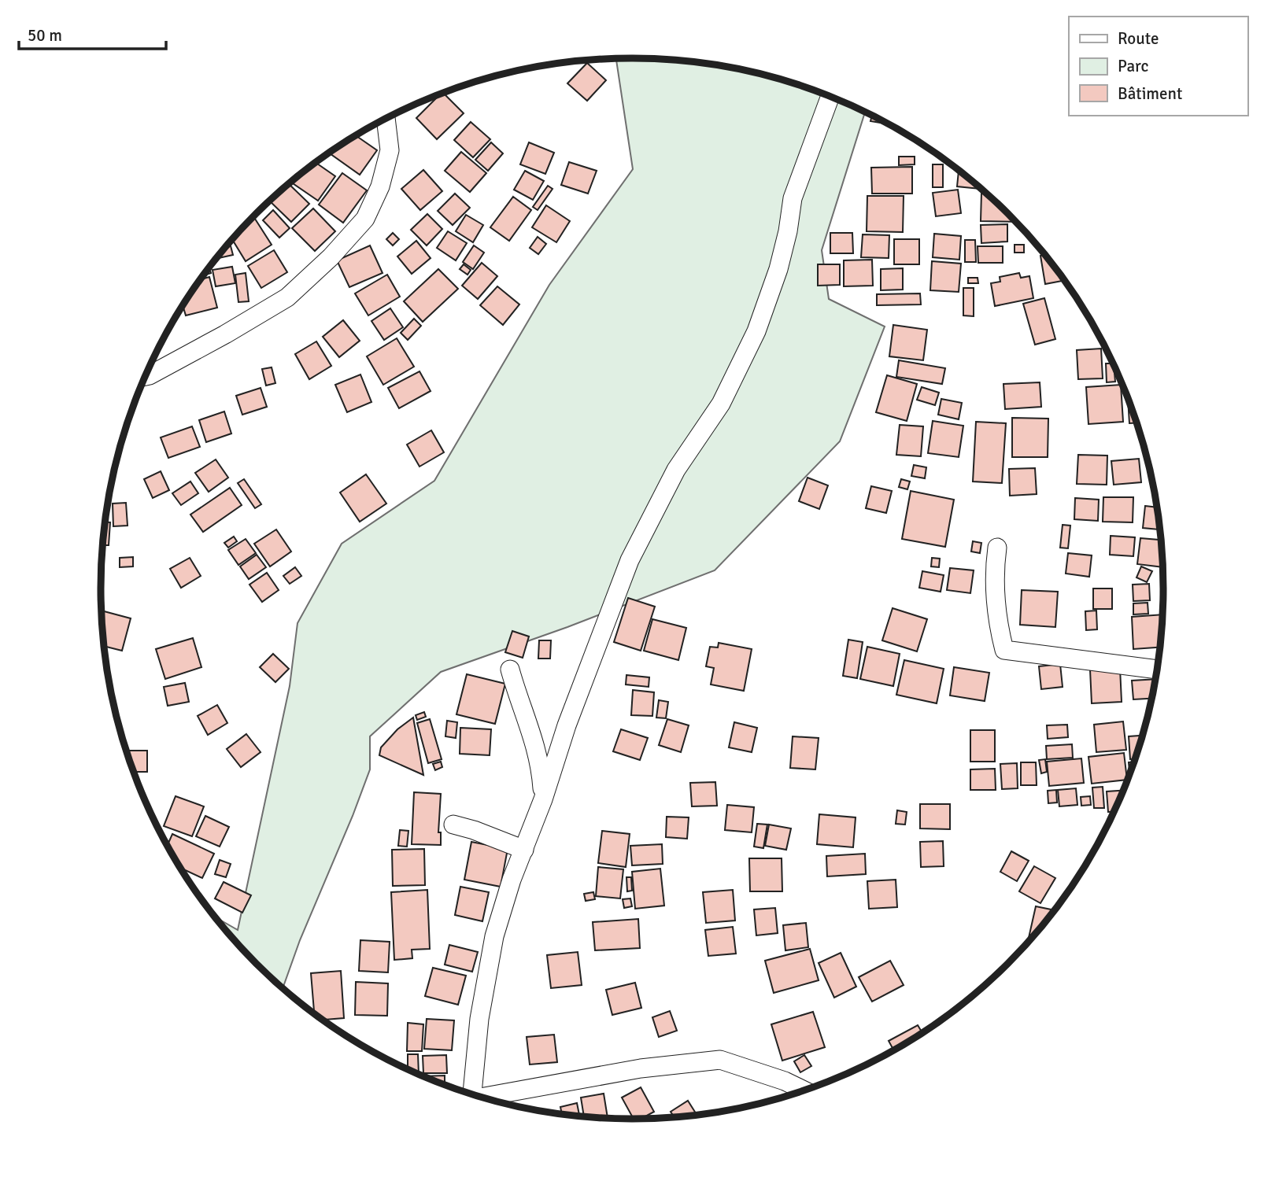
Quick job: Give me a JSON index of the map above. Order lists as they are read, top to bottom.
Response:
{
  "legend": ["Route", "Parc", "Bâtiment"],
  "scale_bar": "50 m"
}
